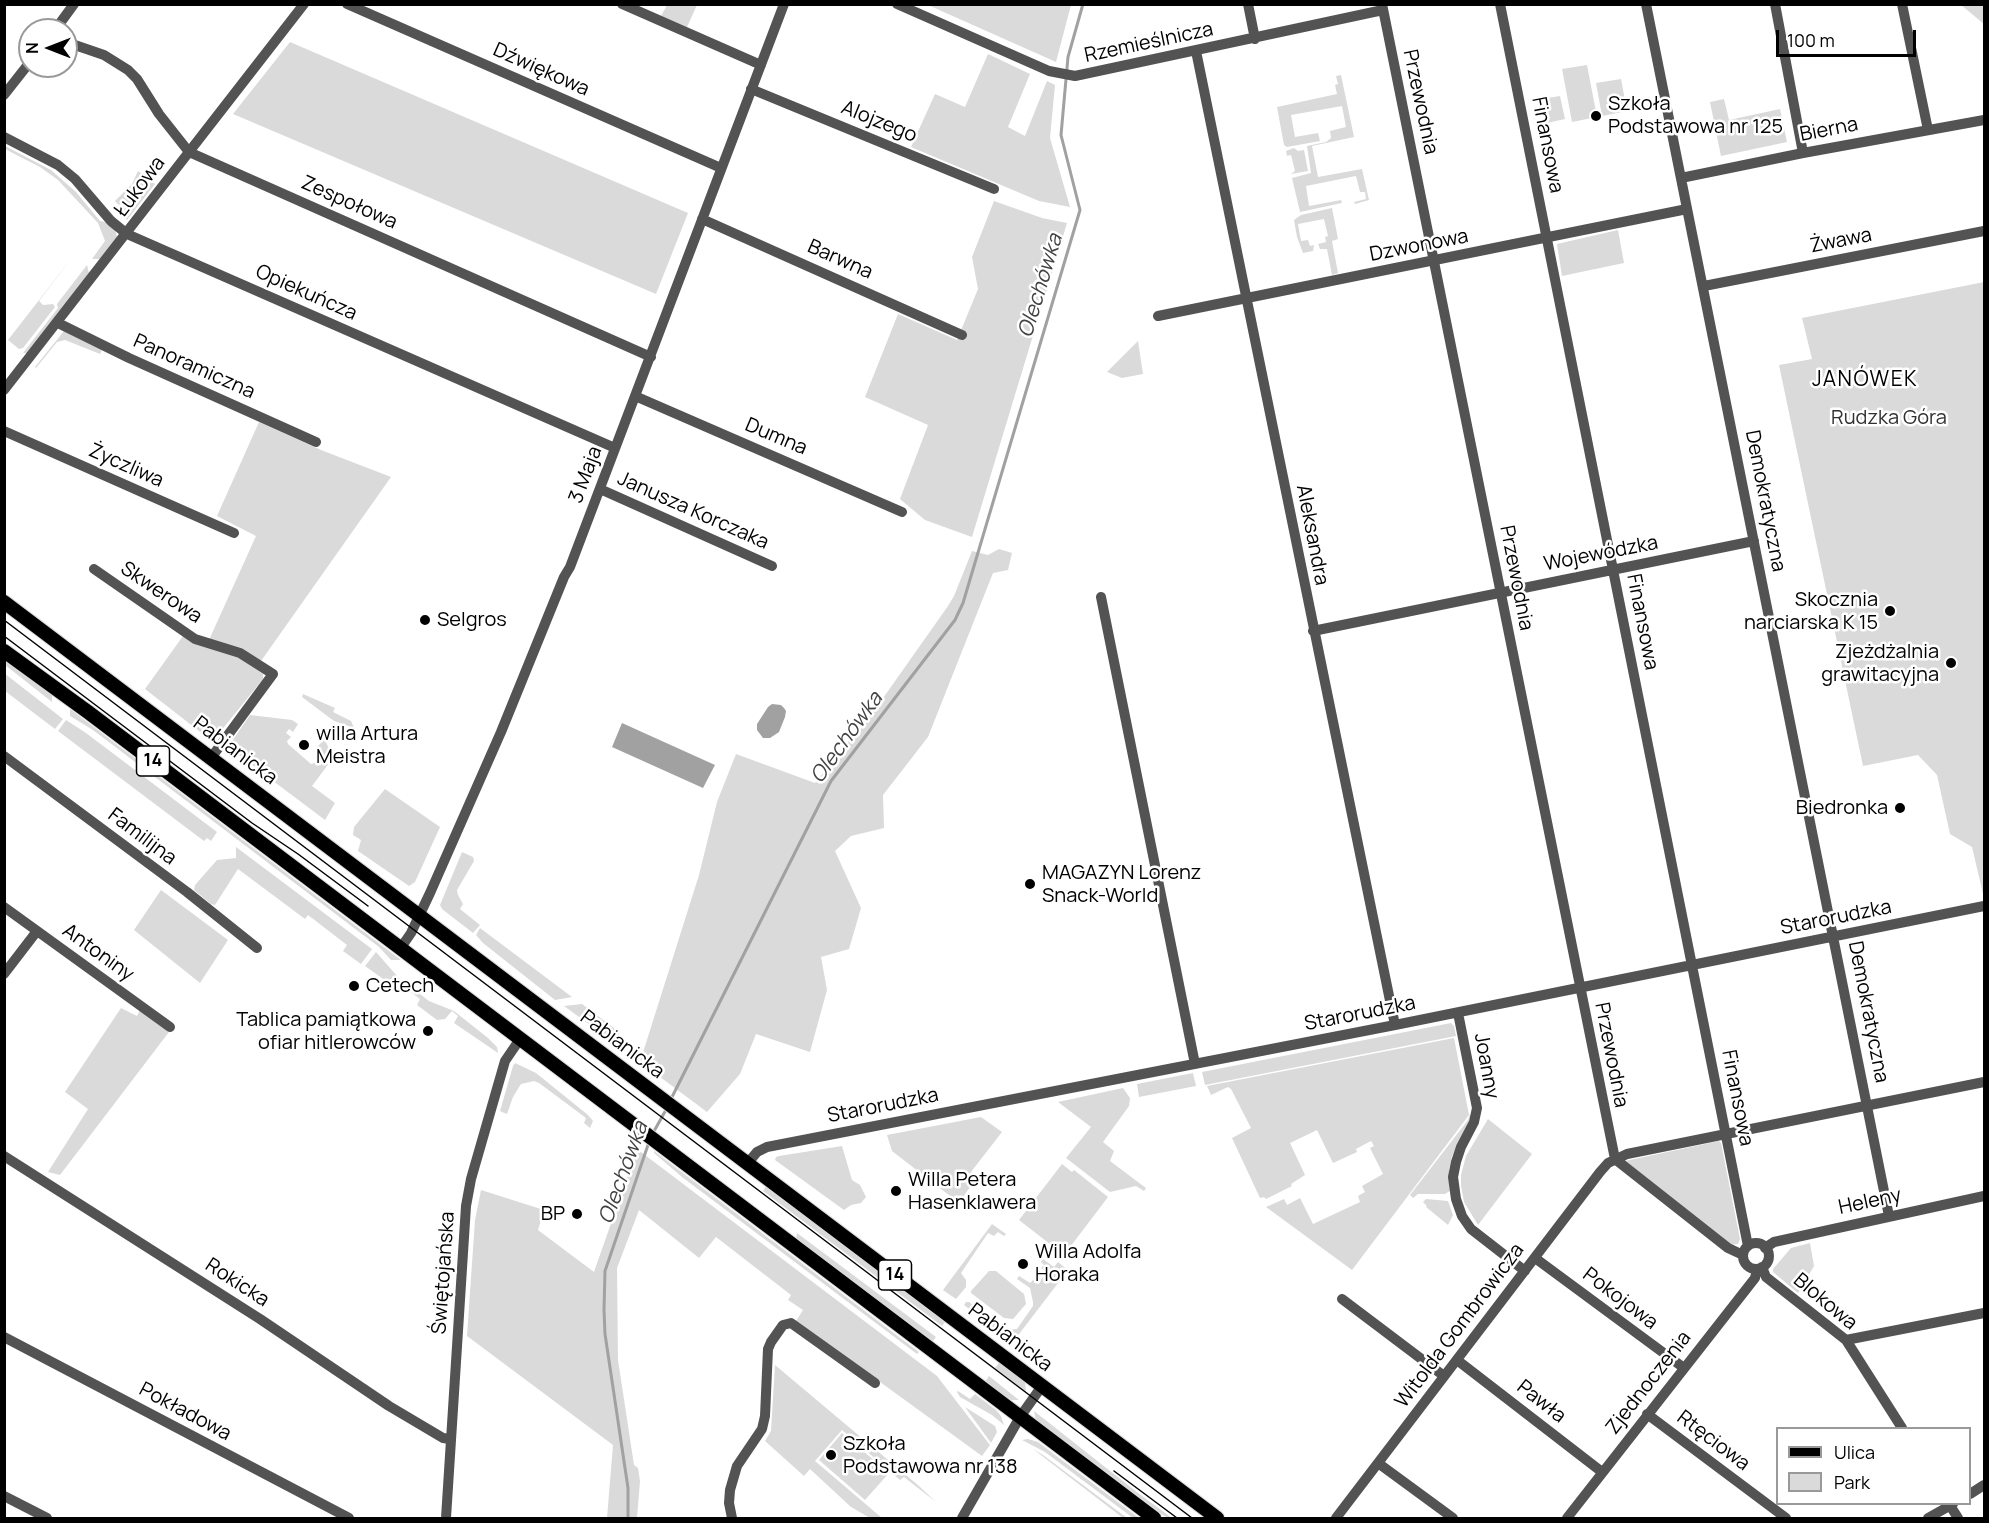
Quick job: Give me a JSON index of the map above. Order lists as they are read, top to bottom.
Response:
{
  "streets": {
    "main road": ["Pabianicka", "14"],
    "street": [
      "Rzemieślnicza",
      "Dźwiękowa",
      "Przewodnia",
      "Alojzego",
      "Bierna",
      "Finansowa",
      "Łukowa",
      "Zespołowa",
      "Żwawa",
      "Dzwonowa",
      "Barwna",
      "Opiekuńcza",
      "Panoramiczna",
      "Dumna",
      "Życzliwa",
      "3 Maja",
      "Demokratyczna",
      "Janusza Korczaka",
      "Aleksandra",
      "Wojewódzka",
      "Skwerowa",
      "Familijna",
      "Starorudzka",
      "Antoniny",
      "Joanny",
      "Heleny",
      "Świętojańska",
      "Rokicka",
      "Pokojowa",
      "Blokowa",
      "Witolda Gombrowicza",
      "Zjednoczenia",
      "Pawła",
      "Pokładowa",
      "Rtęciowa"
    ]
  },
  "crossings": [
    ["Rzemieślnicza", "Przewodnia"],
    ["Rzemieślnicza", "Aleksandra"],
    ["Dźwiękowa", "3 Maja"],
    ["Przewodnia", "Dzwonowa"],
    ["Przewodnia", "Wojewódzka"],
    ["Przewodnia", "Starorudzka"],
    ["Przewodnia", "Witolda Gombrowicza"],
    ["Alojzego", "3 Maja"],
    ["Bierna", "Demokratyczna"],
    ["Finansowa", "Dzwonowa"],
    ["Finansowa", "Wojewódzka"],
    ["Finansowa", "Starorudzka"],
    ["Finansowa", "Heleny"],
    ["Finansowa", "Blokowa"],
    ["Finansowa", "Zjednoczenia"],
    ["Łukowa", "Zespołowa"],
    ["Łukowa", "Opiekuńcza"],
    ["Łukowa", "Panoramiczna"],
    ["Zespołowa", "3 Maja"],
    ["Żwawa", "Demokratyczna"],
    ["Dzwonowa", "Demokratyczna"],
    ["Dzwonowa", "Aleksandra"],
    ["Barwna", "3 Maja"],
    ["Opiekuńcza", "3 Maja"],
    ["Dumna", "3 Maja"],
    ["3 Maja", "Janusza Korczaka"],
    ["3 Maja", "Pabianicka"],
    ["3 Maja", "14"],
    ["Demokratyczna", "Wojewódzka"],
    ["Demokratyczna", "Starorudzka"],
    ["Demokratyczna", "Heleny"],
    ["Aleksandra", "Wojewódzka"],
    ["Aleksandra", "Starorudzka"],
    ["Skwerowa", "Pabianicka"],
    ["Pabianicka", "Starorudzka"],
    ["14", "Świętojańska"],
    ["Starorudzka", "Joanny"],
    ["Joanny", "Witolda Gombrowicza"],
    ["Heleny", "Blokowa"],
    ["Heleny", "Zjednoczenia"],
    ["Świętojańska", "Rokicka"],
    ["Pokojowa", "Witolda Gombrowicza"],
    ["Pokojowa", "Zjednoczenia"],
    ["Blokowa", "Zjednoczenia"],
    ["Witolda Gombrowicza", "Pawła"],
    ["Zjednoczenia", "Pawła"],
    ["Zjednoczenia", "Rtęciowa"]
  ],
  "districts": ["JANÓWEK"],
  "water": ["Olechówka"],
  "parks": ["Rudzka Góra"],
  "places": [
    "Szkoła Podstawowa nr 125",
    "Skocznia narciarska K 15",
    "Selgros",
    "Zjeżdżalnia grawitacyjna",
    "willa Artura Meistra",
    "Biedronka",
    "MAGAZYN Lorenz Snack-World",
    "Cetech",
    "Tablica pamiątkowa ofiar hitlerowców",
    "Willa Petera Hasenklawera",
    "BP",
    "Willa Adolfa Horaka",
    "Szkoła Podstawowa nr 138"
  ],
  "legend": ["Ulica", "Park"],
  "scale_bar": "100 m",
  "north": "left"
}
